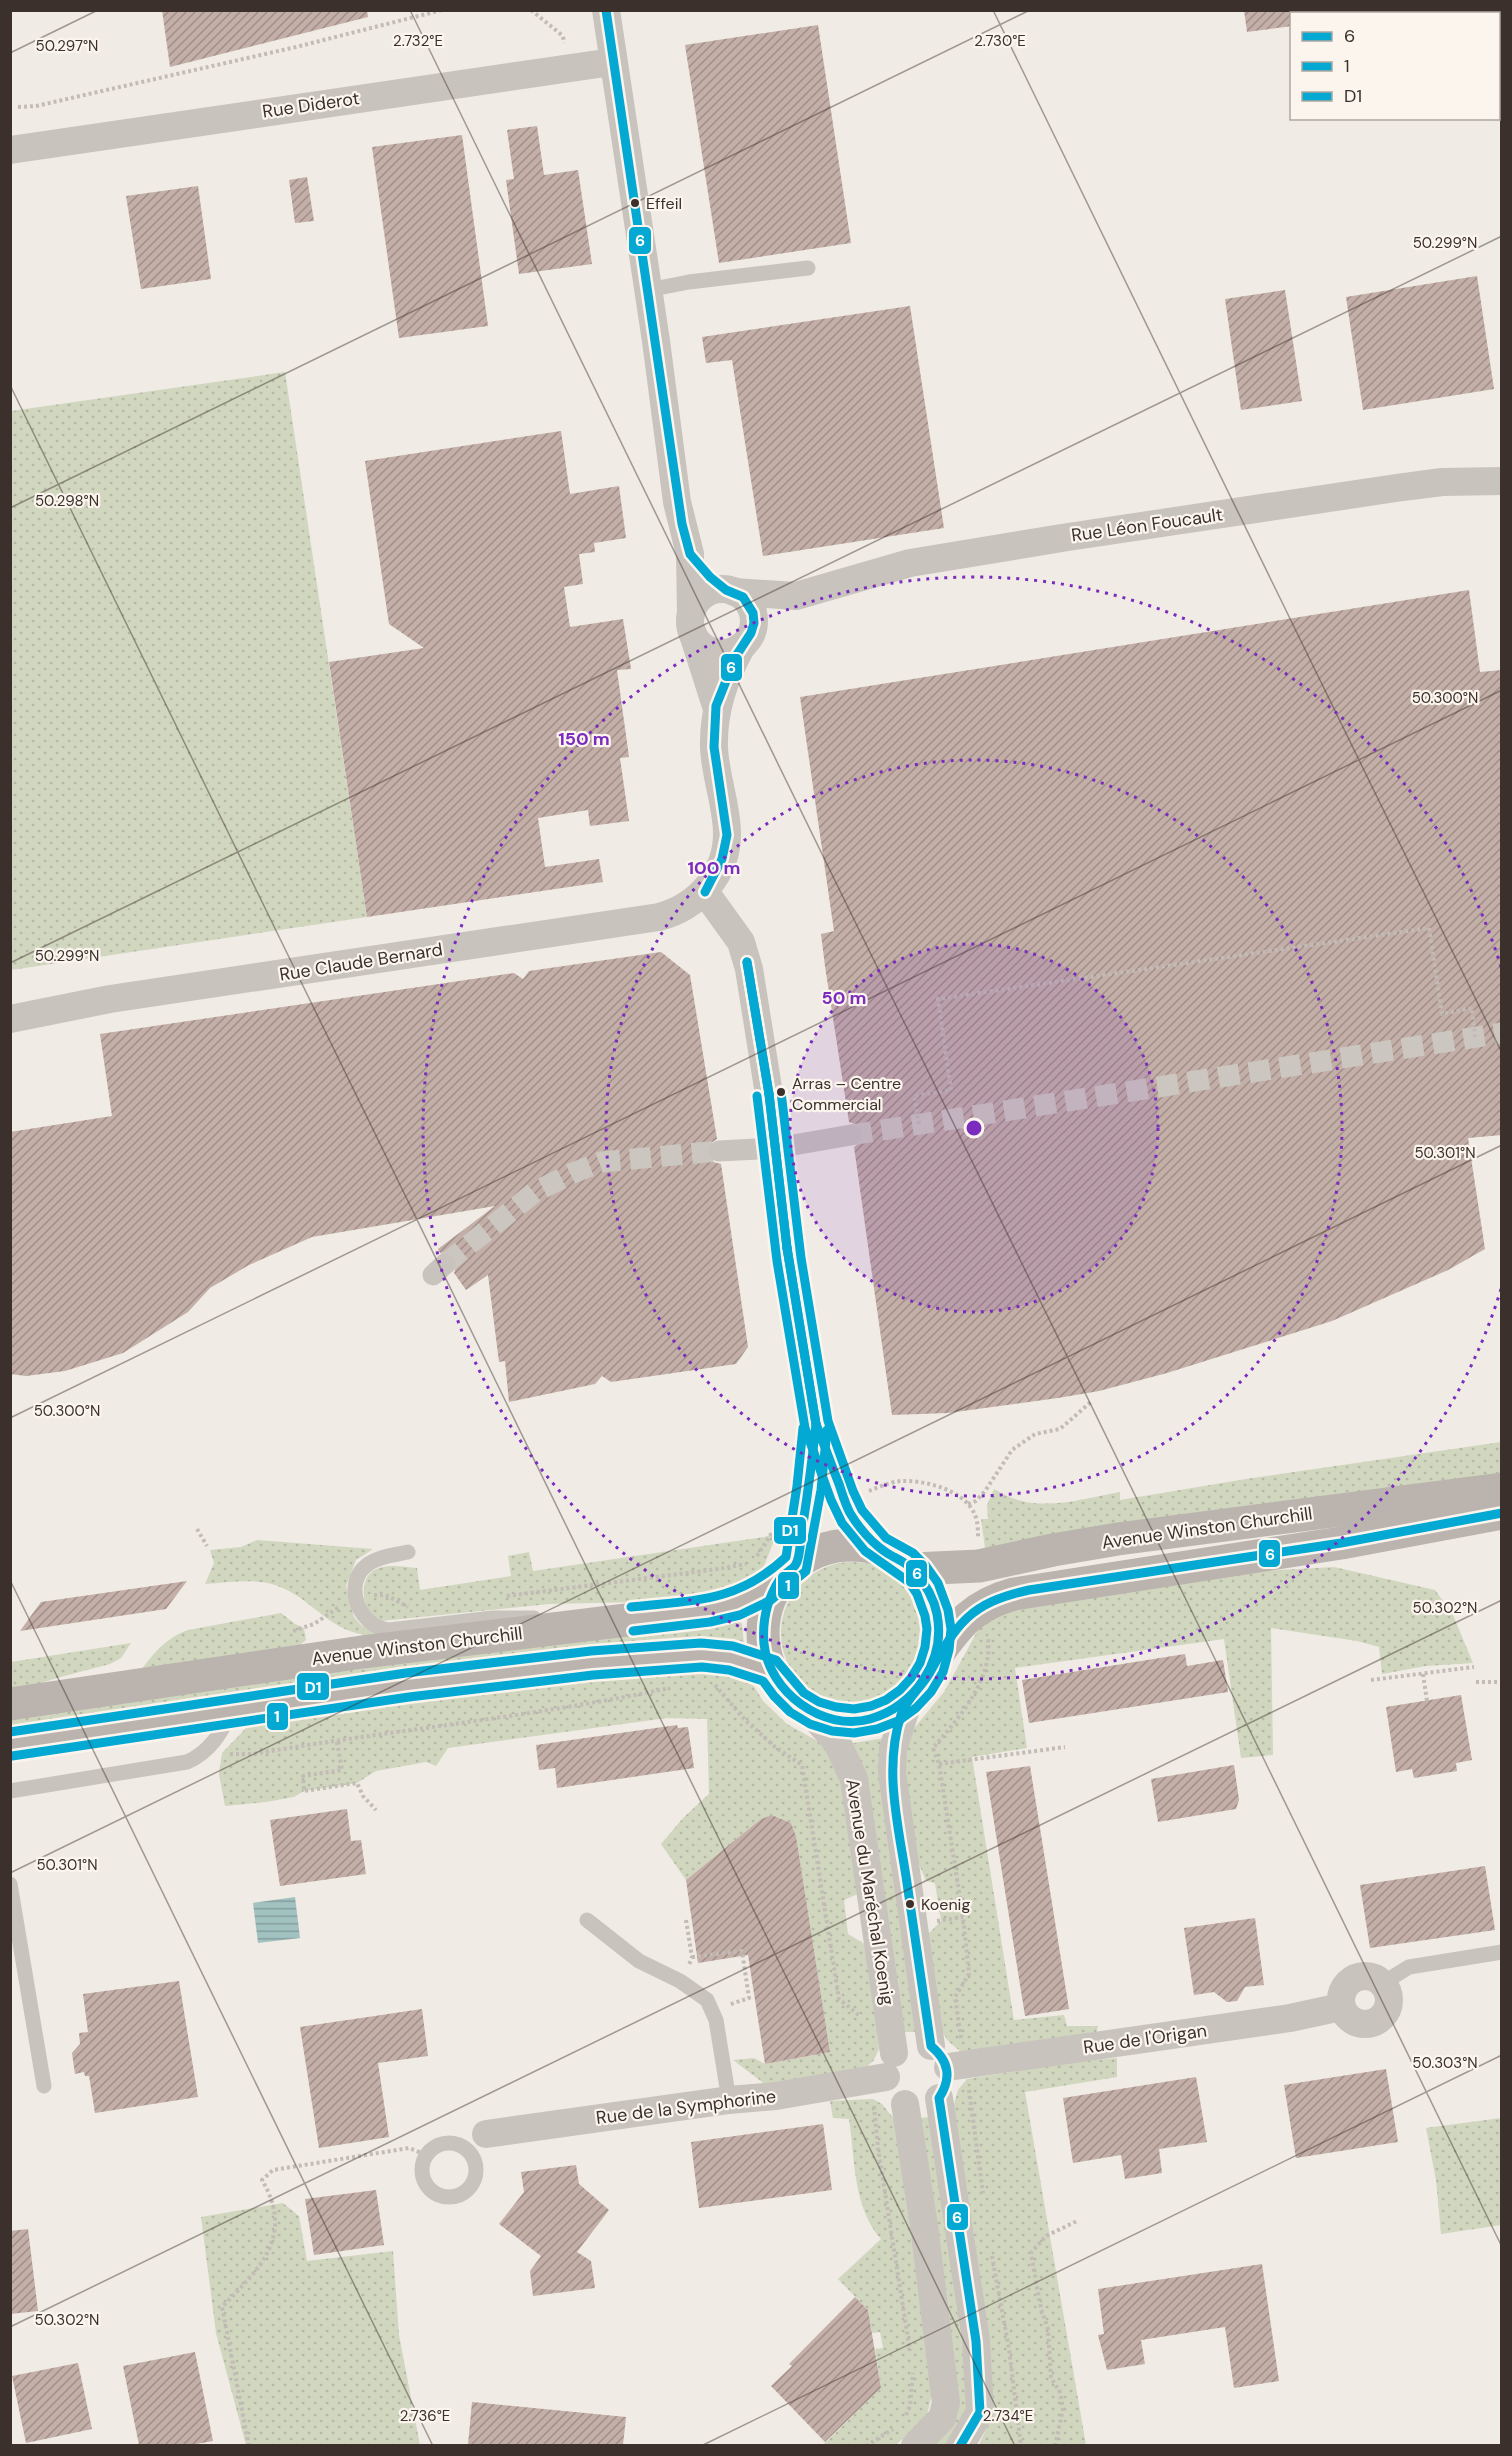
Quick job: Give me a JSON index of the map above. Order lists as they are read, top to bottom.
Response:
{
  "streets": {
    "main road": ["Avenue Winston Churchill"],
    "street": [
      "Rue Diderot",
      "Rue Léon Foucault",
      "Rue Claude Bernard",
      "Avenue du Maréchal Koenig",
      "Rue de l'Origan",
      "Rue de la Symphorine"
    ]
  },
  "crossings": [
    ["Avenue Winston Churchill", "Avenue du Maréchal Koenig"],
    ["Avenue du Maréchal Koenig", "Rue de l'Origan"],
    ["Avenue du Maréchal Koenig", "Rue de la Symphorine"],
    ["Rue de l'Origan", "Rue de la Symphorine"]
  ],
  "places": ["Effeil", "Arras – Centre Commercial", "Koenig"],
  "lines": ["transit line 6", "transit line 1", "transit line D1"],
  "legend": ["6", "1", "D1"],
  "coordinates": [
    "2.732°E",
    "2.730°E",
    "50.297°N",
    "50.299°N",
    "50.298°N",
    "50.300°N",
    "50.301°N",
    "50.302°N",
    "50.303°N",
    "2.736°E",
    "2.734°E"
  ],
  "rings": ["150 m", "100 m", "50 m"]
}
